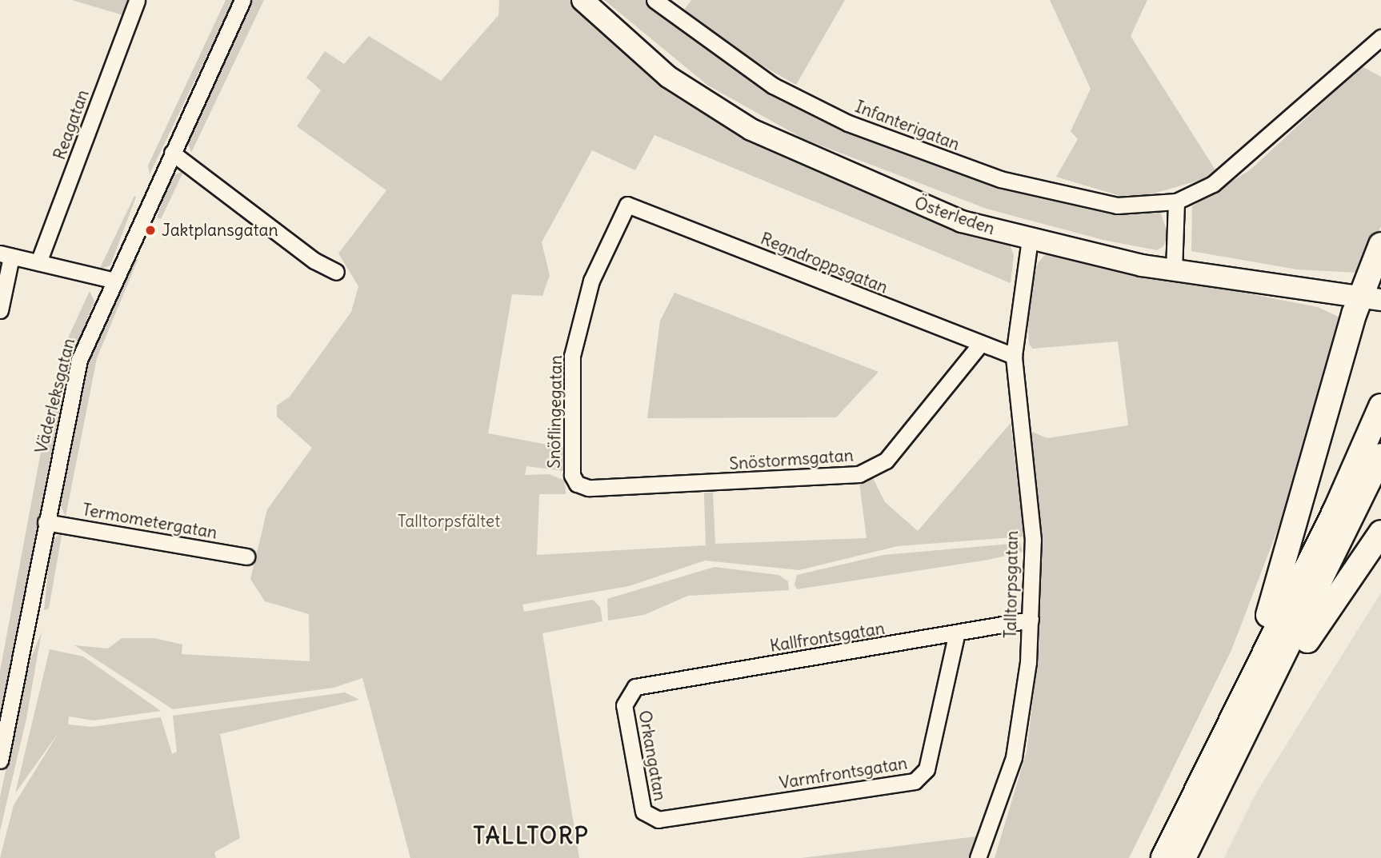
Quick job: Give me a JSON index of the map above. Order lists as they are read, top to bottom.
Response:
{
  "streets": {
    "main road": ["Österleden"],
    "street": [
      "Reagatan",
      "Infanterigatan",
      "Regndroppsgatan",
      "Väderleksgatan",
      "Snöflingegatan",
      "Snöstormsgatan",
      "Termometergatan",
      "Talltorpsgatan",
      "Kallfrontsgatan",
      "Orkangatan",
      "Varmfrontsgatan"
    ]
  },
  "crossings": [
    ["Österleden", "Talltorpsgatan"],
    ["Regndroppsgatan", "Snöflingegatan"],
    ["Regndroppsgatan", "Snöstormsgatan"],
    ["Regndroppsgatan", "Talltorpsgatan"],
    ["Väderleksgatan", "Termometergatan"],
    ["Snöflingegatan", "Snöstormsgatan"],
    ["Talltorpsgatan", "Kallfrontsgatan"],
    ["Kallfrontsgatan", "Orkangatan"],
    ["Kallfrontsgatan", "Varmfrontsgatan"],
    ["Orkangatan", "Varmfrontsgatan"]
  ],
  "districts": ["TALLTORP"],
  "parks": ["Talltorpsfältet"],
  "places": ["Jaktplansgatan"]
}
